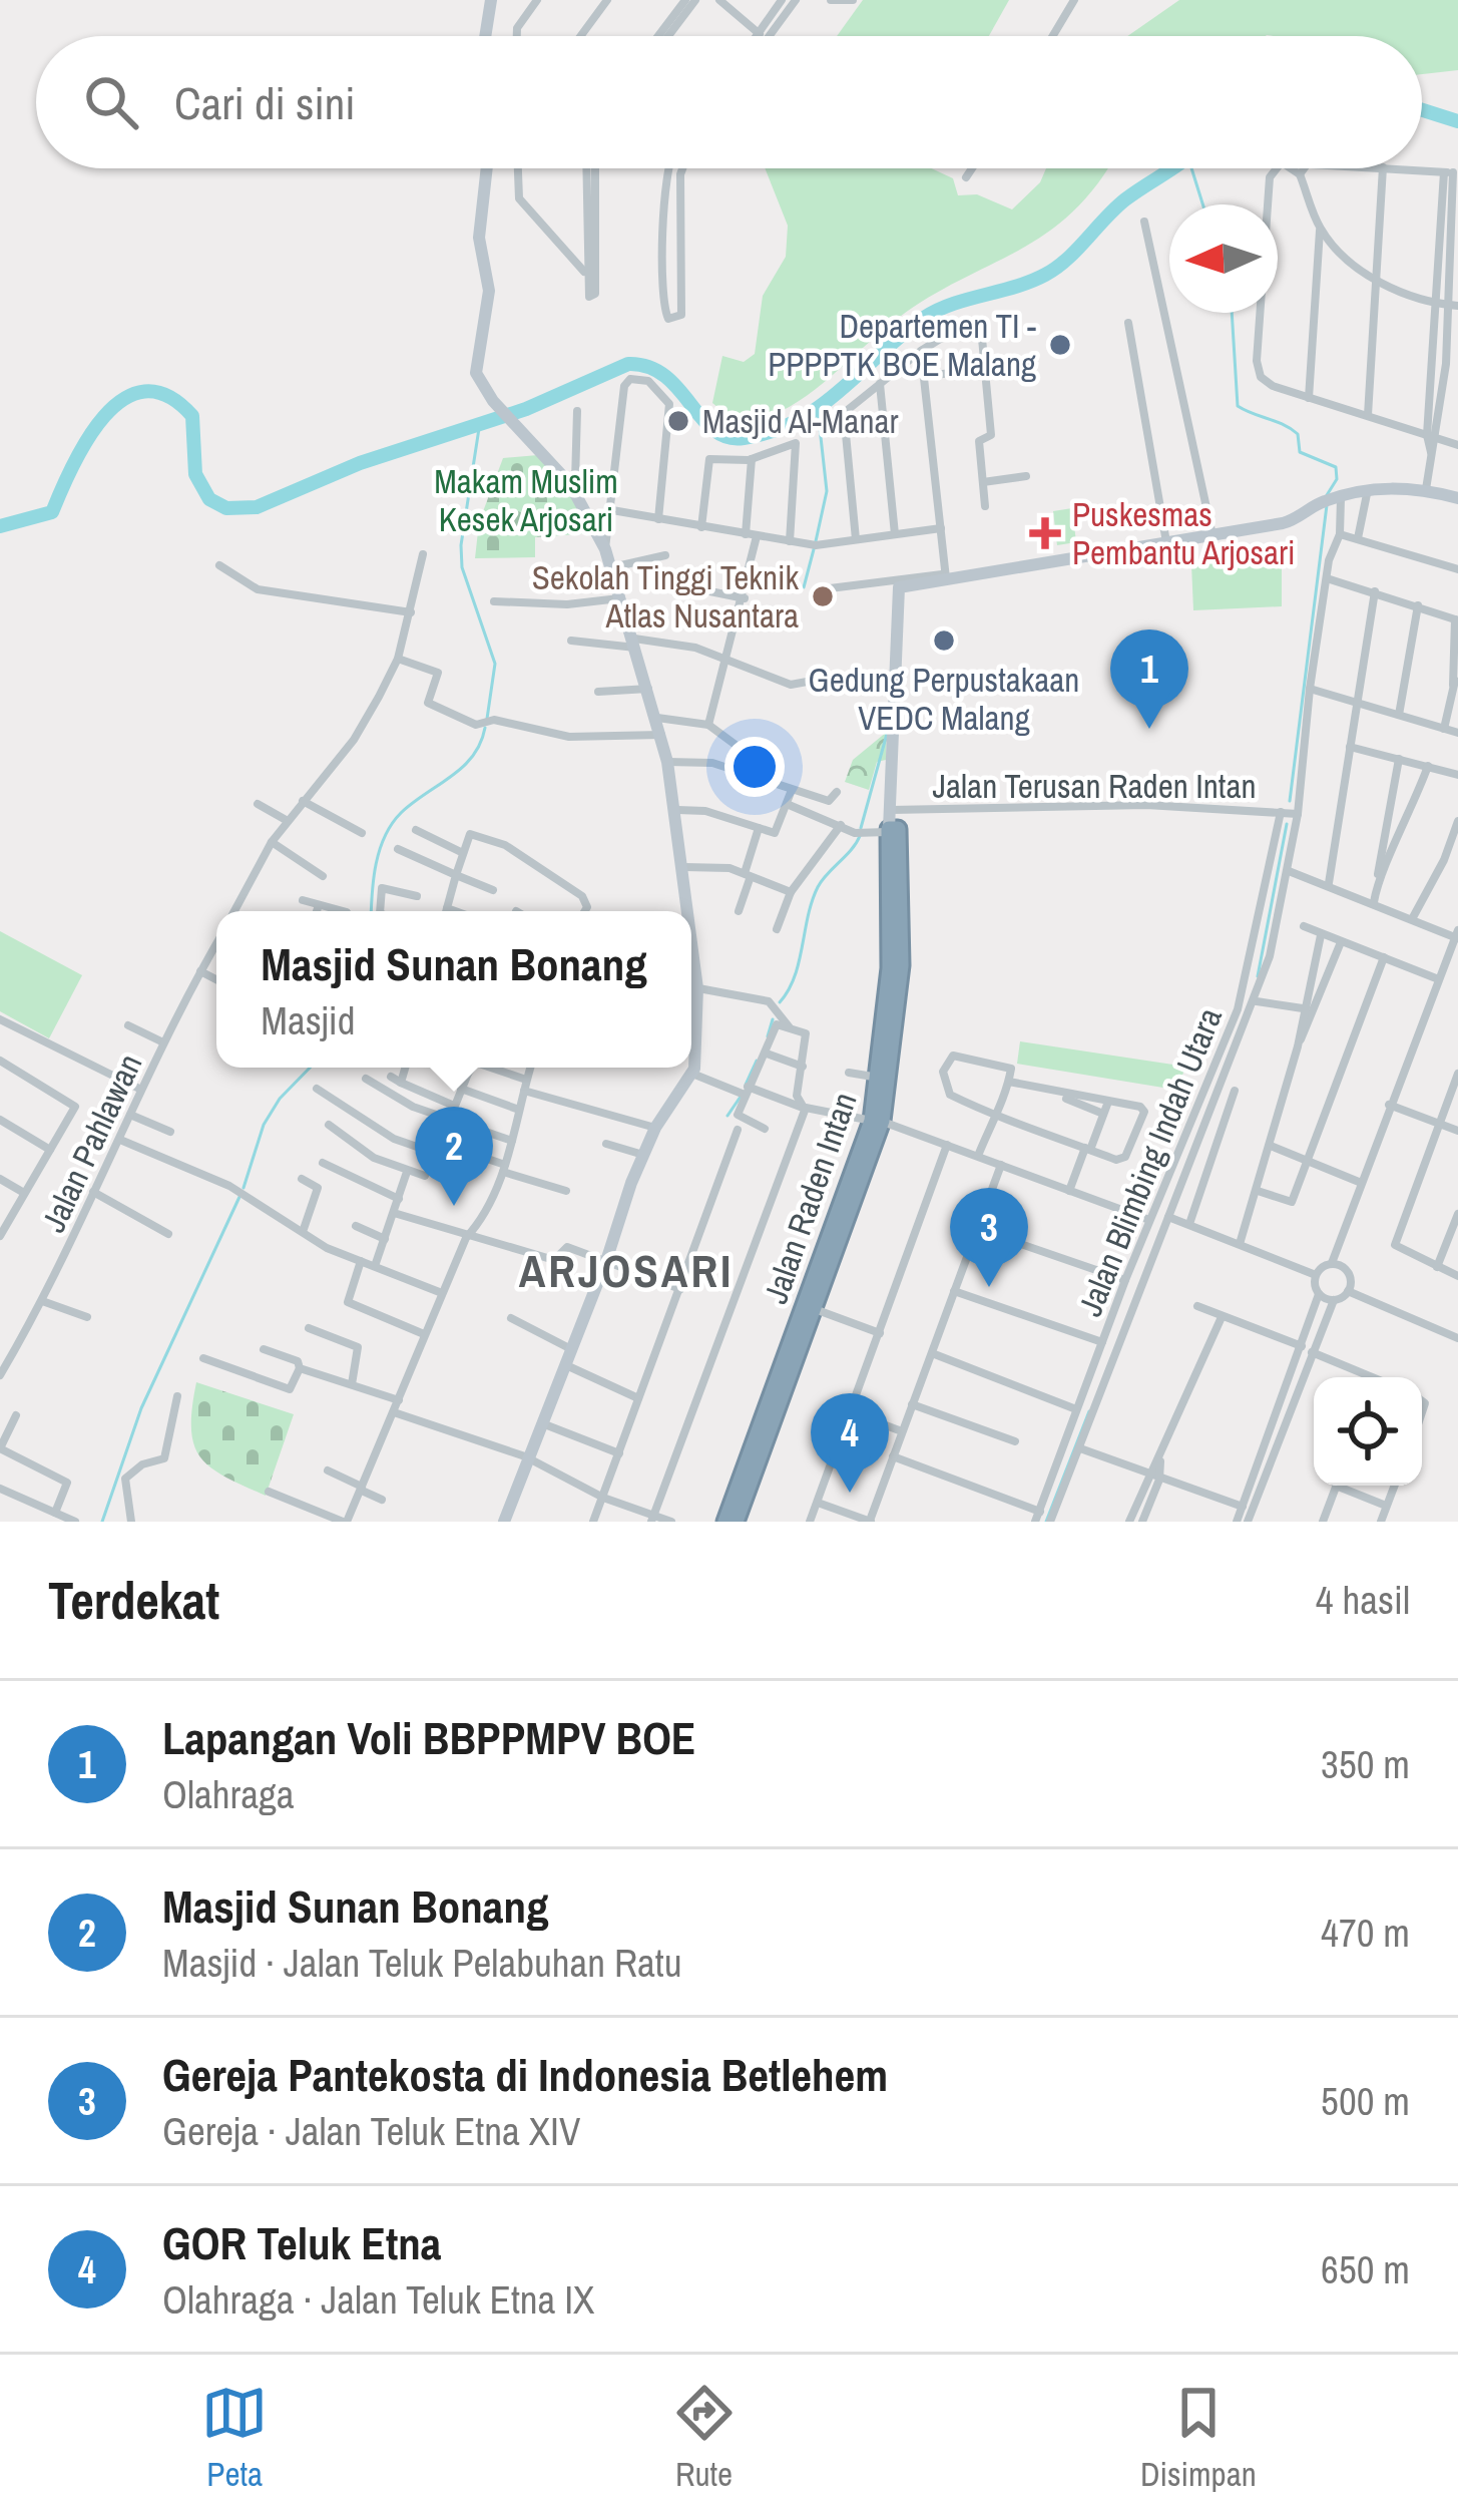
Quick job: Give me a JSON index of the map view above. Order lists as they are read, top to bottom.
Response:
{
  "streets": {
    "highway": ["Jalan Raden Intan"],
    "street": ["Jalan Terusan Raden Intan", "Jalan Pahlawan", "Jalan Blimbing Indah Utara"]
  },
  "crossings": [
    ["Jalan Terusan Raden Intan", "Jalan Blimbing Indah Utara"],
    ["Jalan Terusan Raden Intan", "Jalan Raden Intan"]
  ],
  "districts": ["ARJOSARI"],
  "parks": ["Makam Muslim Kesek Arjosari"],
  "places": {
    "other": [
      "Departemen TI - PPPPTK BOE Malang",
      "Masjid Al-Manar",
      "Sekolah Tinggi Teknik Atlas Nusantara",
      "Gedung Perpustakaan VEDC Malang"
    ],
    "health": ["Puskesmas Pembantu Arjosari"]
  },
  "north": "left",
  "page": {
    "search": "Cari di sini",
    "pins": [
      "1",
      "2",
      "3",
      "4"
    ],
    "popup": ["Masjid Sunan Bonang", "Masjid"],
    "heading": ["Terdekat", "4 hasil"],
    "list": [
      {
        "mark": "1",
        "name": "Lapangan Voli BBPPMPV BOE",
        "note": "Olahraga",
        "value": "350 m"
      },
      {
        "mark": "2",
        "name": "Masjid Sunan Bonang",
        "note": "Masjid · Jalan Teluk Pelabuhan Ratu",
        "value": "470 m"
      },
      {
        "mark": "3",
        "name": "Gereja Pantekosta di Indonesia Betlehem",
        "note": "Gereja · Jalan Teluk Etna XIV",
        "value": "500 m"
      },
      {
        "mark": "4",
        "name": "GOR Teluk Etna",
        "note": "Olahraga · Jalan Teluk Etna IX",
        "value": "650 m"
      }
    ],
    "nav": ["Peta", "Rute", "Disimpan"]
  }
}
